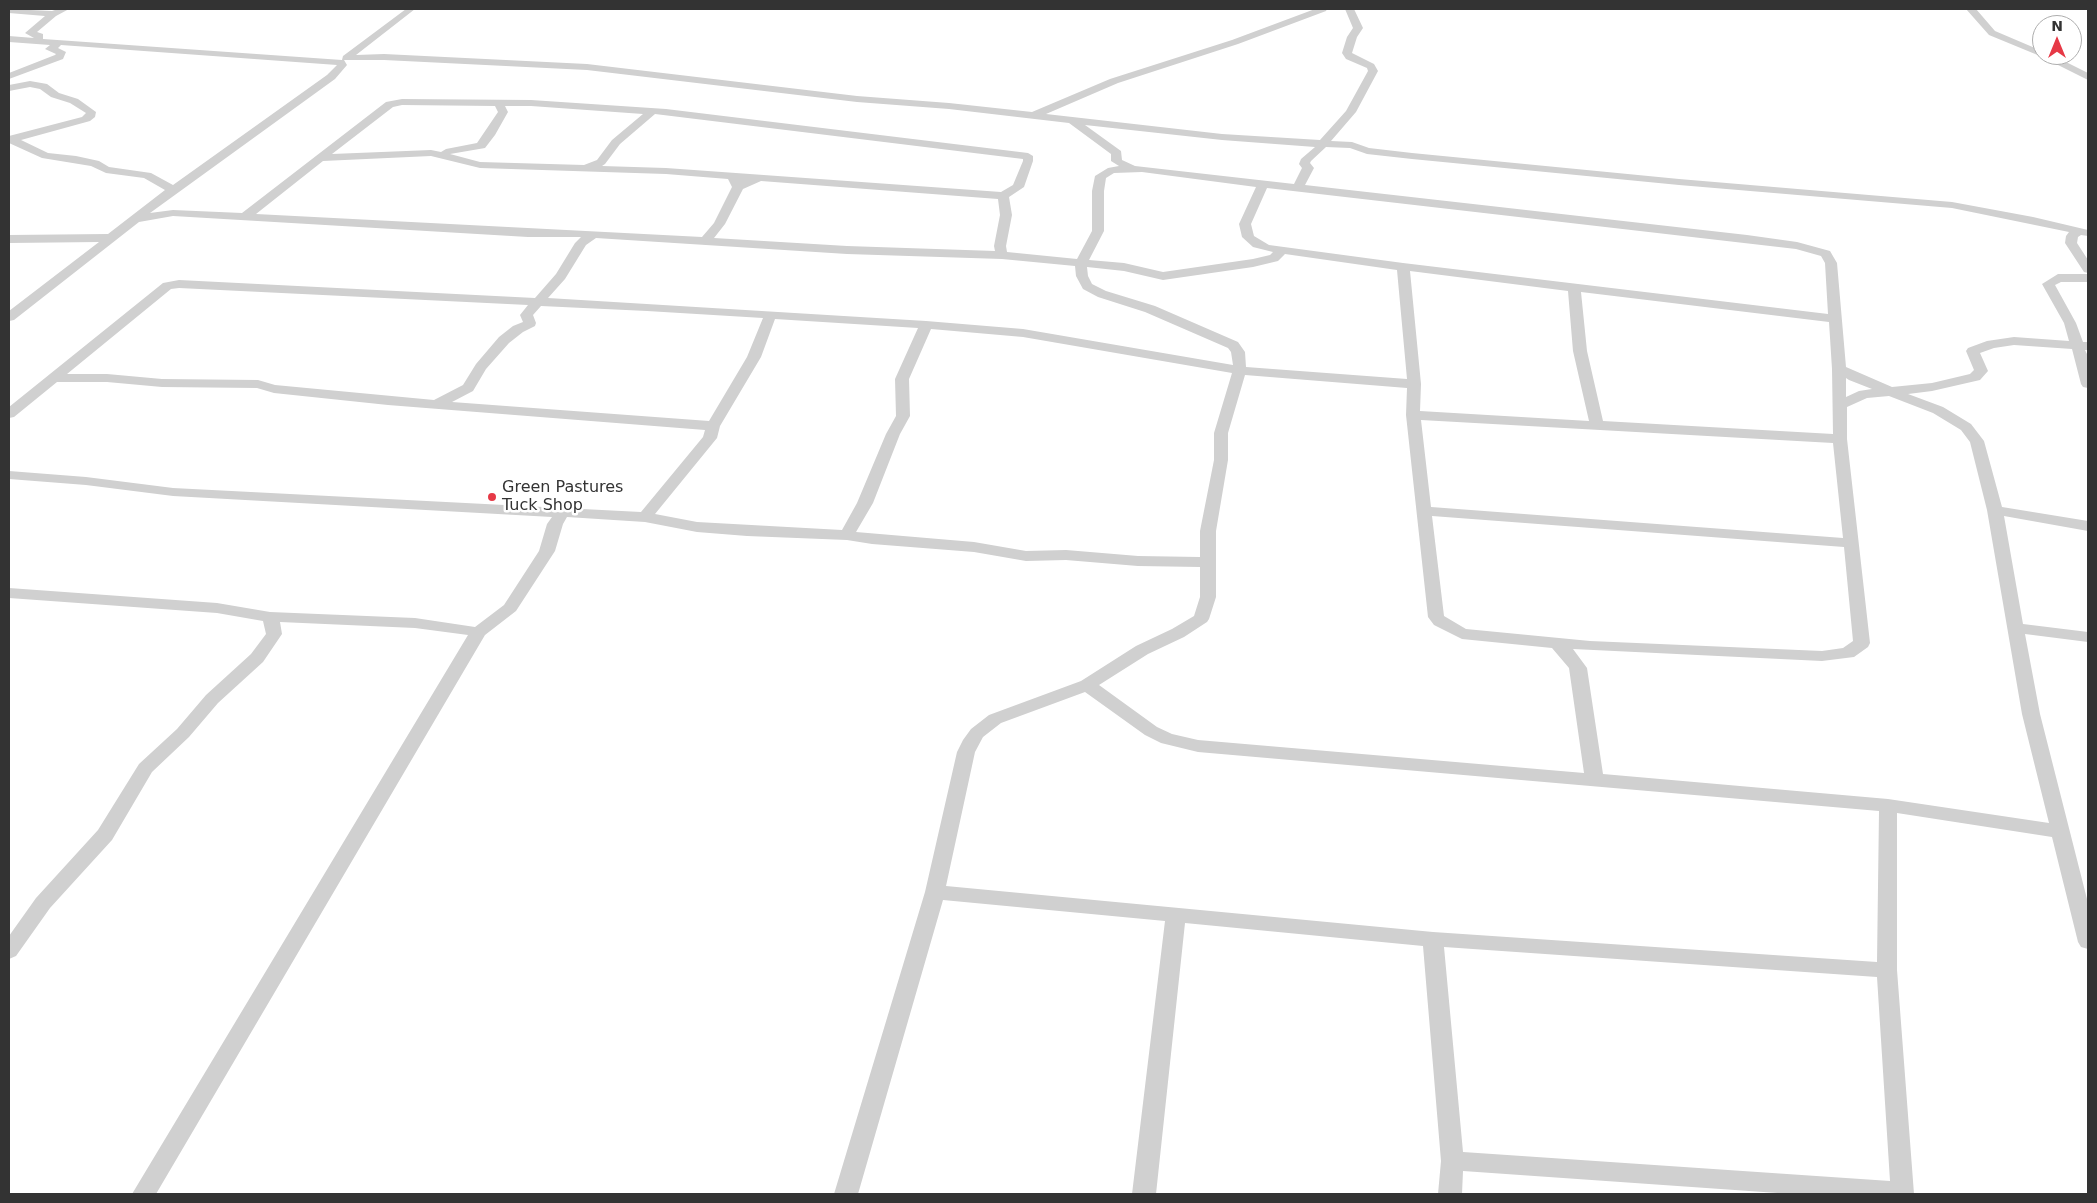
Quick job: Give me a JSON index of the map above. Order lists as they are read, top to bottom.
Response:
{
  "places": ["Green Pastures Tuck Shop"],
  "north": "top"
}
